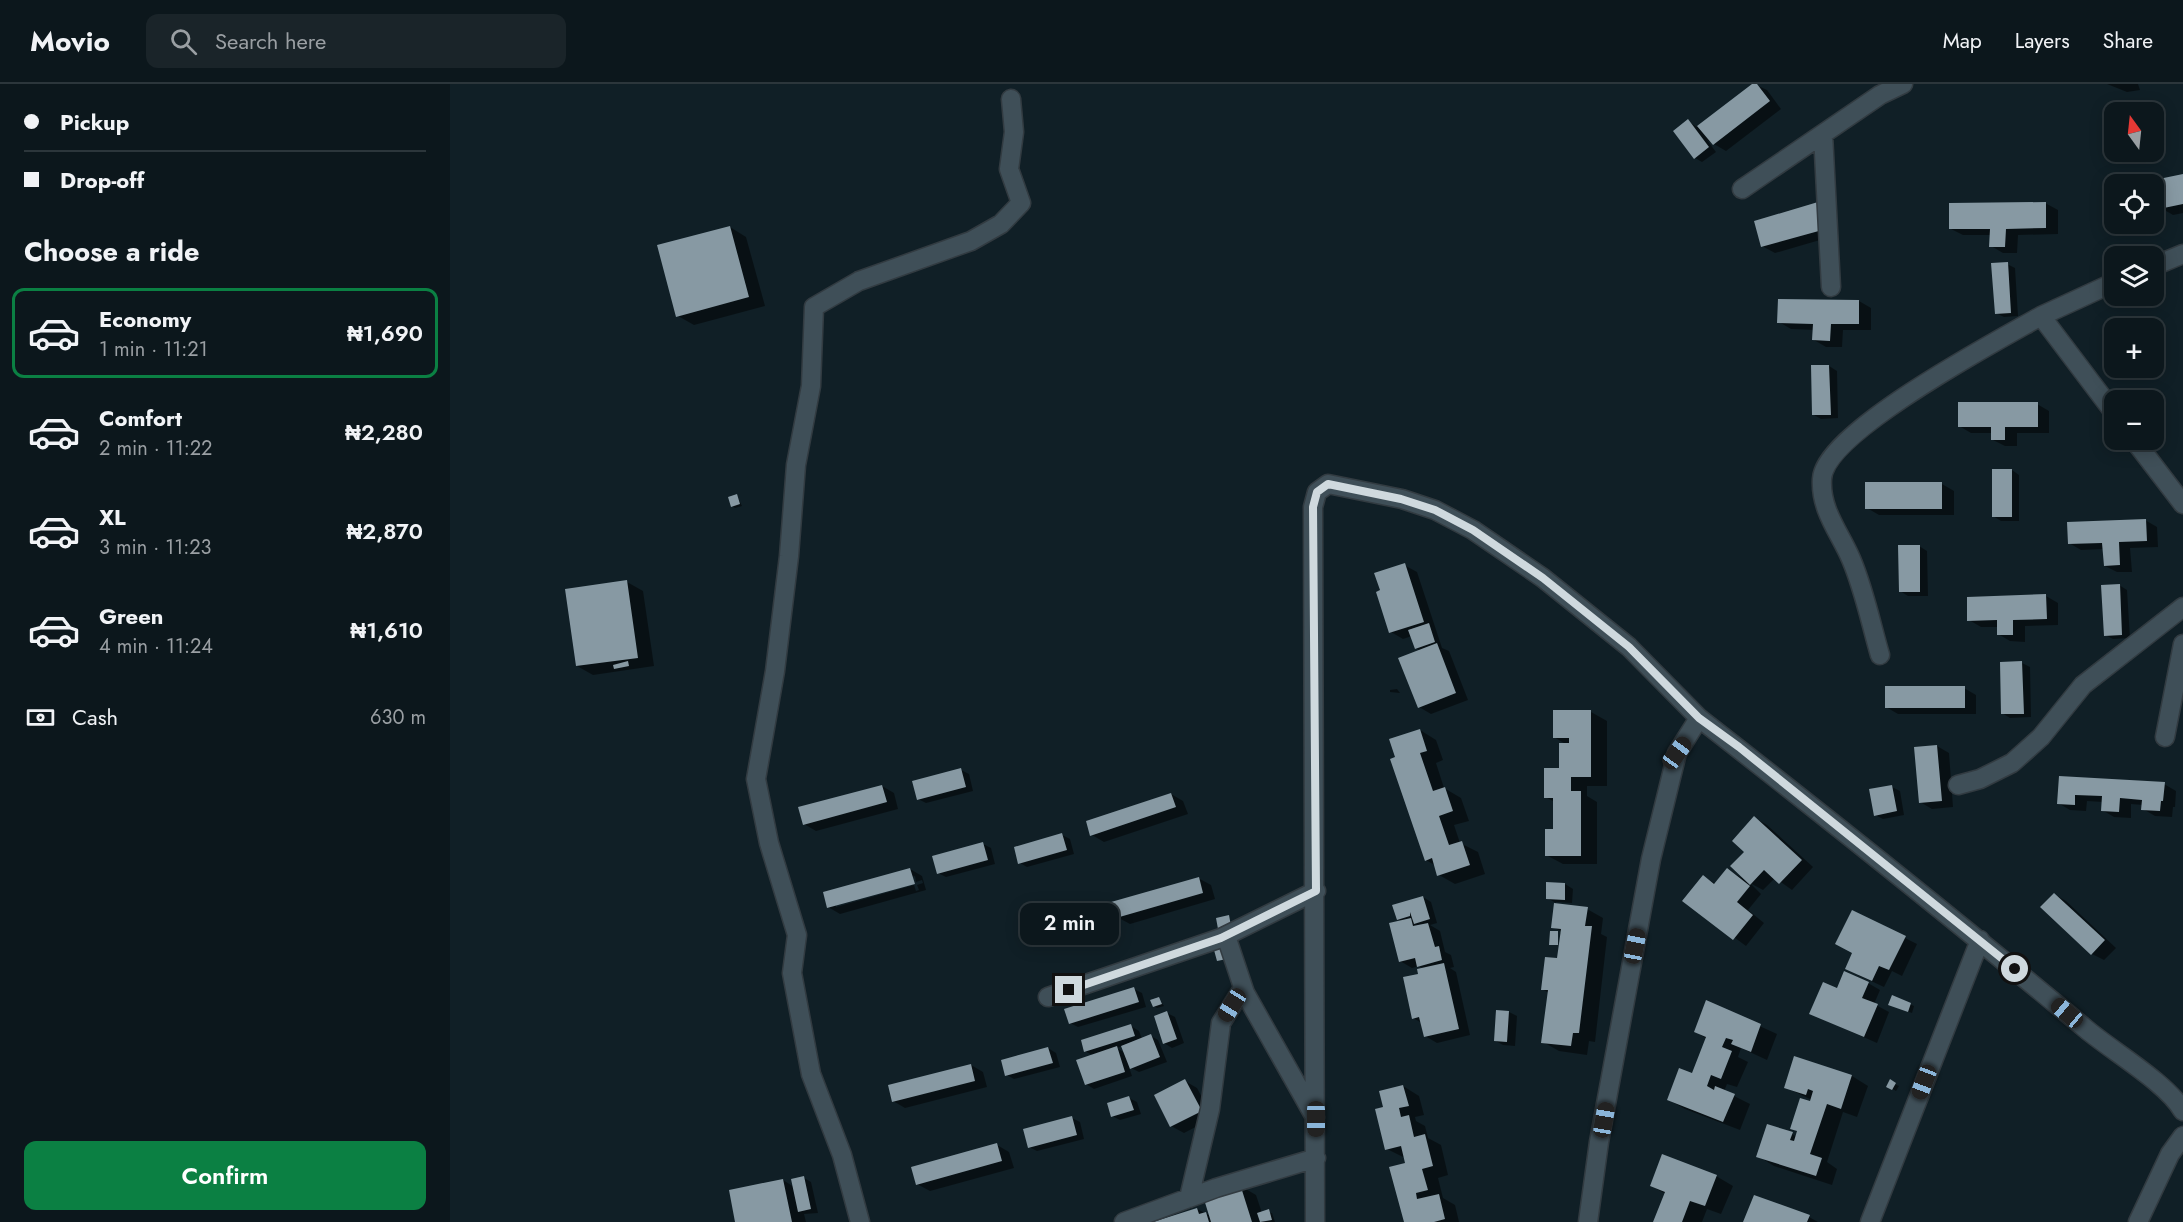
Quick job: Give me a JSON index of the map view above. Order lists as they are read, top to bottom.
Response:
{
  "north": "top",
  "page": {
    "header": "Movio",
    "search": "Search here",
    "nav": ["Map", "Layers", "Share"],
    "banner": ["Pickup", "Drop-off"],
    "map_buttons": ["+", "−"],
    "heading": "Choose a ride",
    "list": [
      {
        "name": "Economy",
        "note": "1 min · 11:21",
        "value": "₦1,690"
      },
      {
        "name": "Comfort",
        "note": "2 min · 11:22",
        "value": "₦2,280"
      },
      {
        "name": "XL",
        "note": "3 min · 11:23",
        "value": "₦2,870"
      },
      {
        "name": "Green",
        "note": "4 min · 11:24",
        "value": "₦1,610"
      }
    ],
    "pay": ["Cash", "630 m"],
    "bubble": "2 min",
    "buttons": "Confirm"
  }
}
